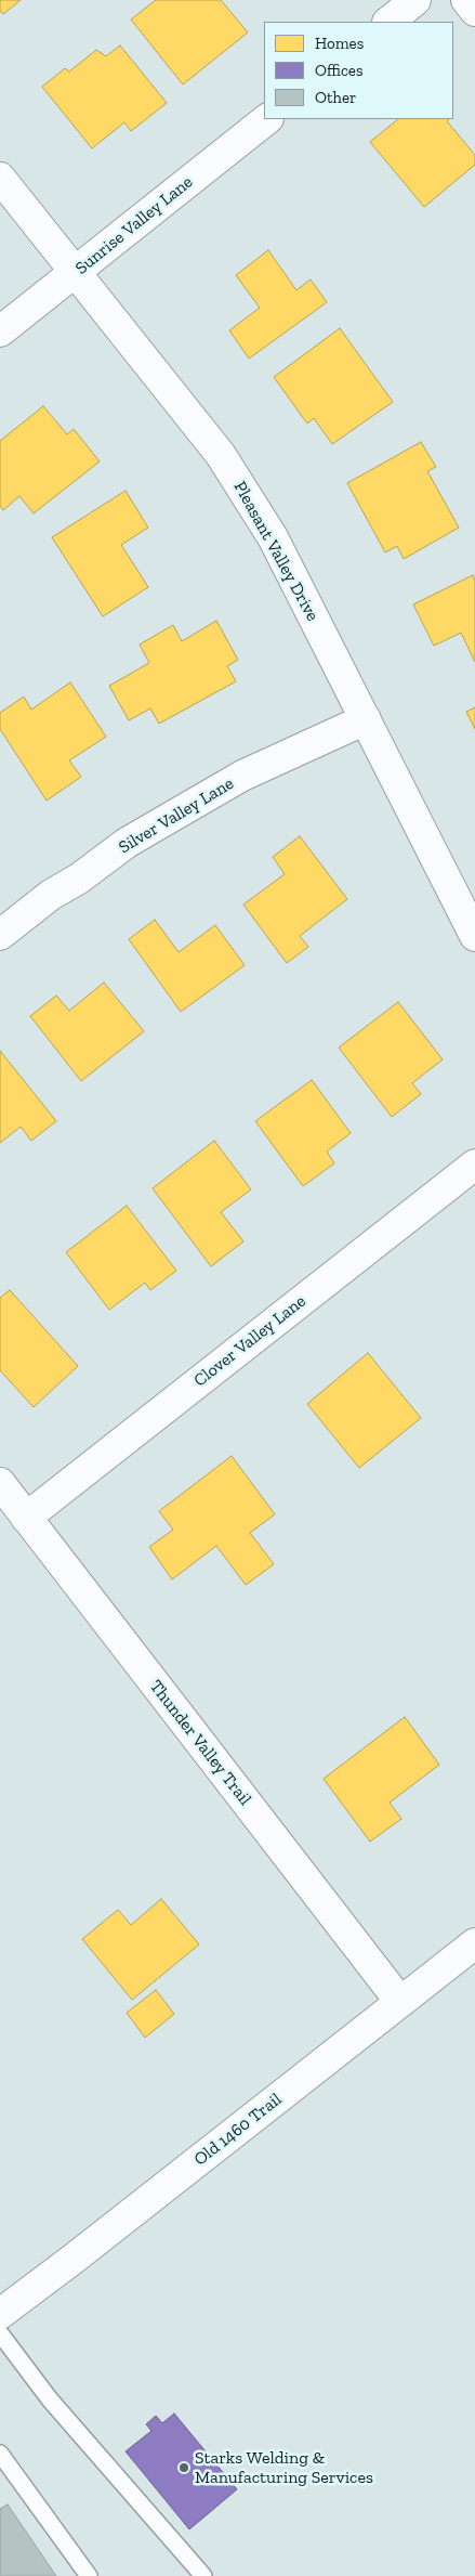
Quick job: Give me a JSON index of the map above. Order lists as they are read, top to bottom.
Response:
{
  "streets": {
    "street": [
      "Sunrise Valley Lane",
      "Pleasant Valley Drive",
      "Silver Valley Lane",
      "Clover Valley Lane",
      "Thunder Valley Trail",
      "Old 1460 Trail"
    ]
  },
  "crossings": [
    ["Sunrise Valley Lane", "Pleasant Valley Drive"],
    ["Pleasant Valley Drive", "Silver Valley Lane"],
    ["Clover Valley Lane", "Thunder Valley Trail"],
    ["Thunder Valley Trail", "Old 1460 Trail"]
  ],
  "places": ["Starks Welding & Manufacturing Services"],
  "legend": ["Homes", "Offices", "Other"]
}
